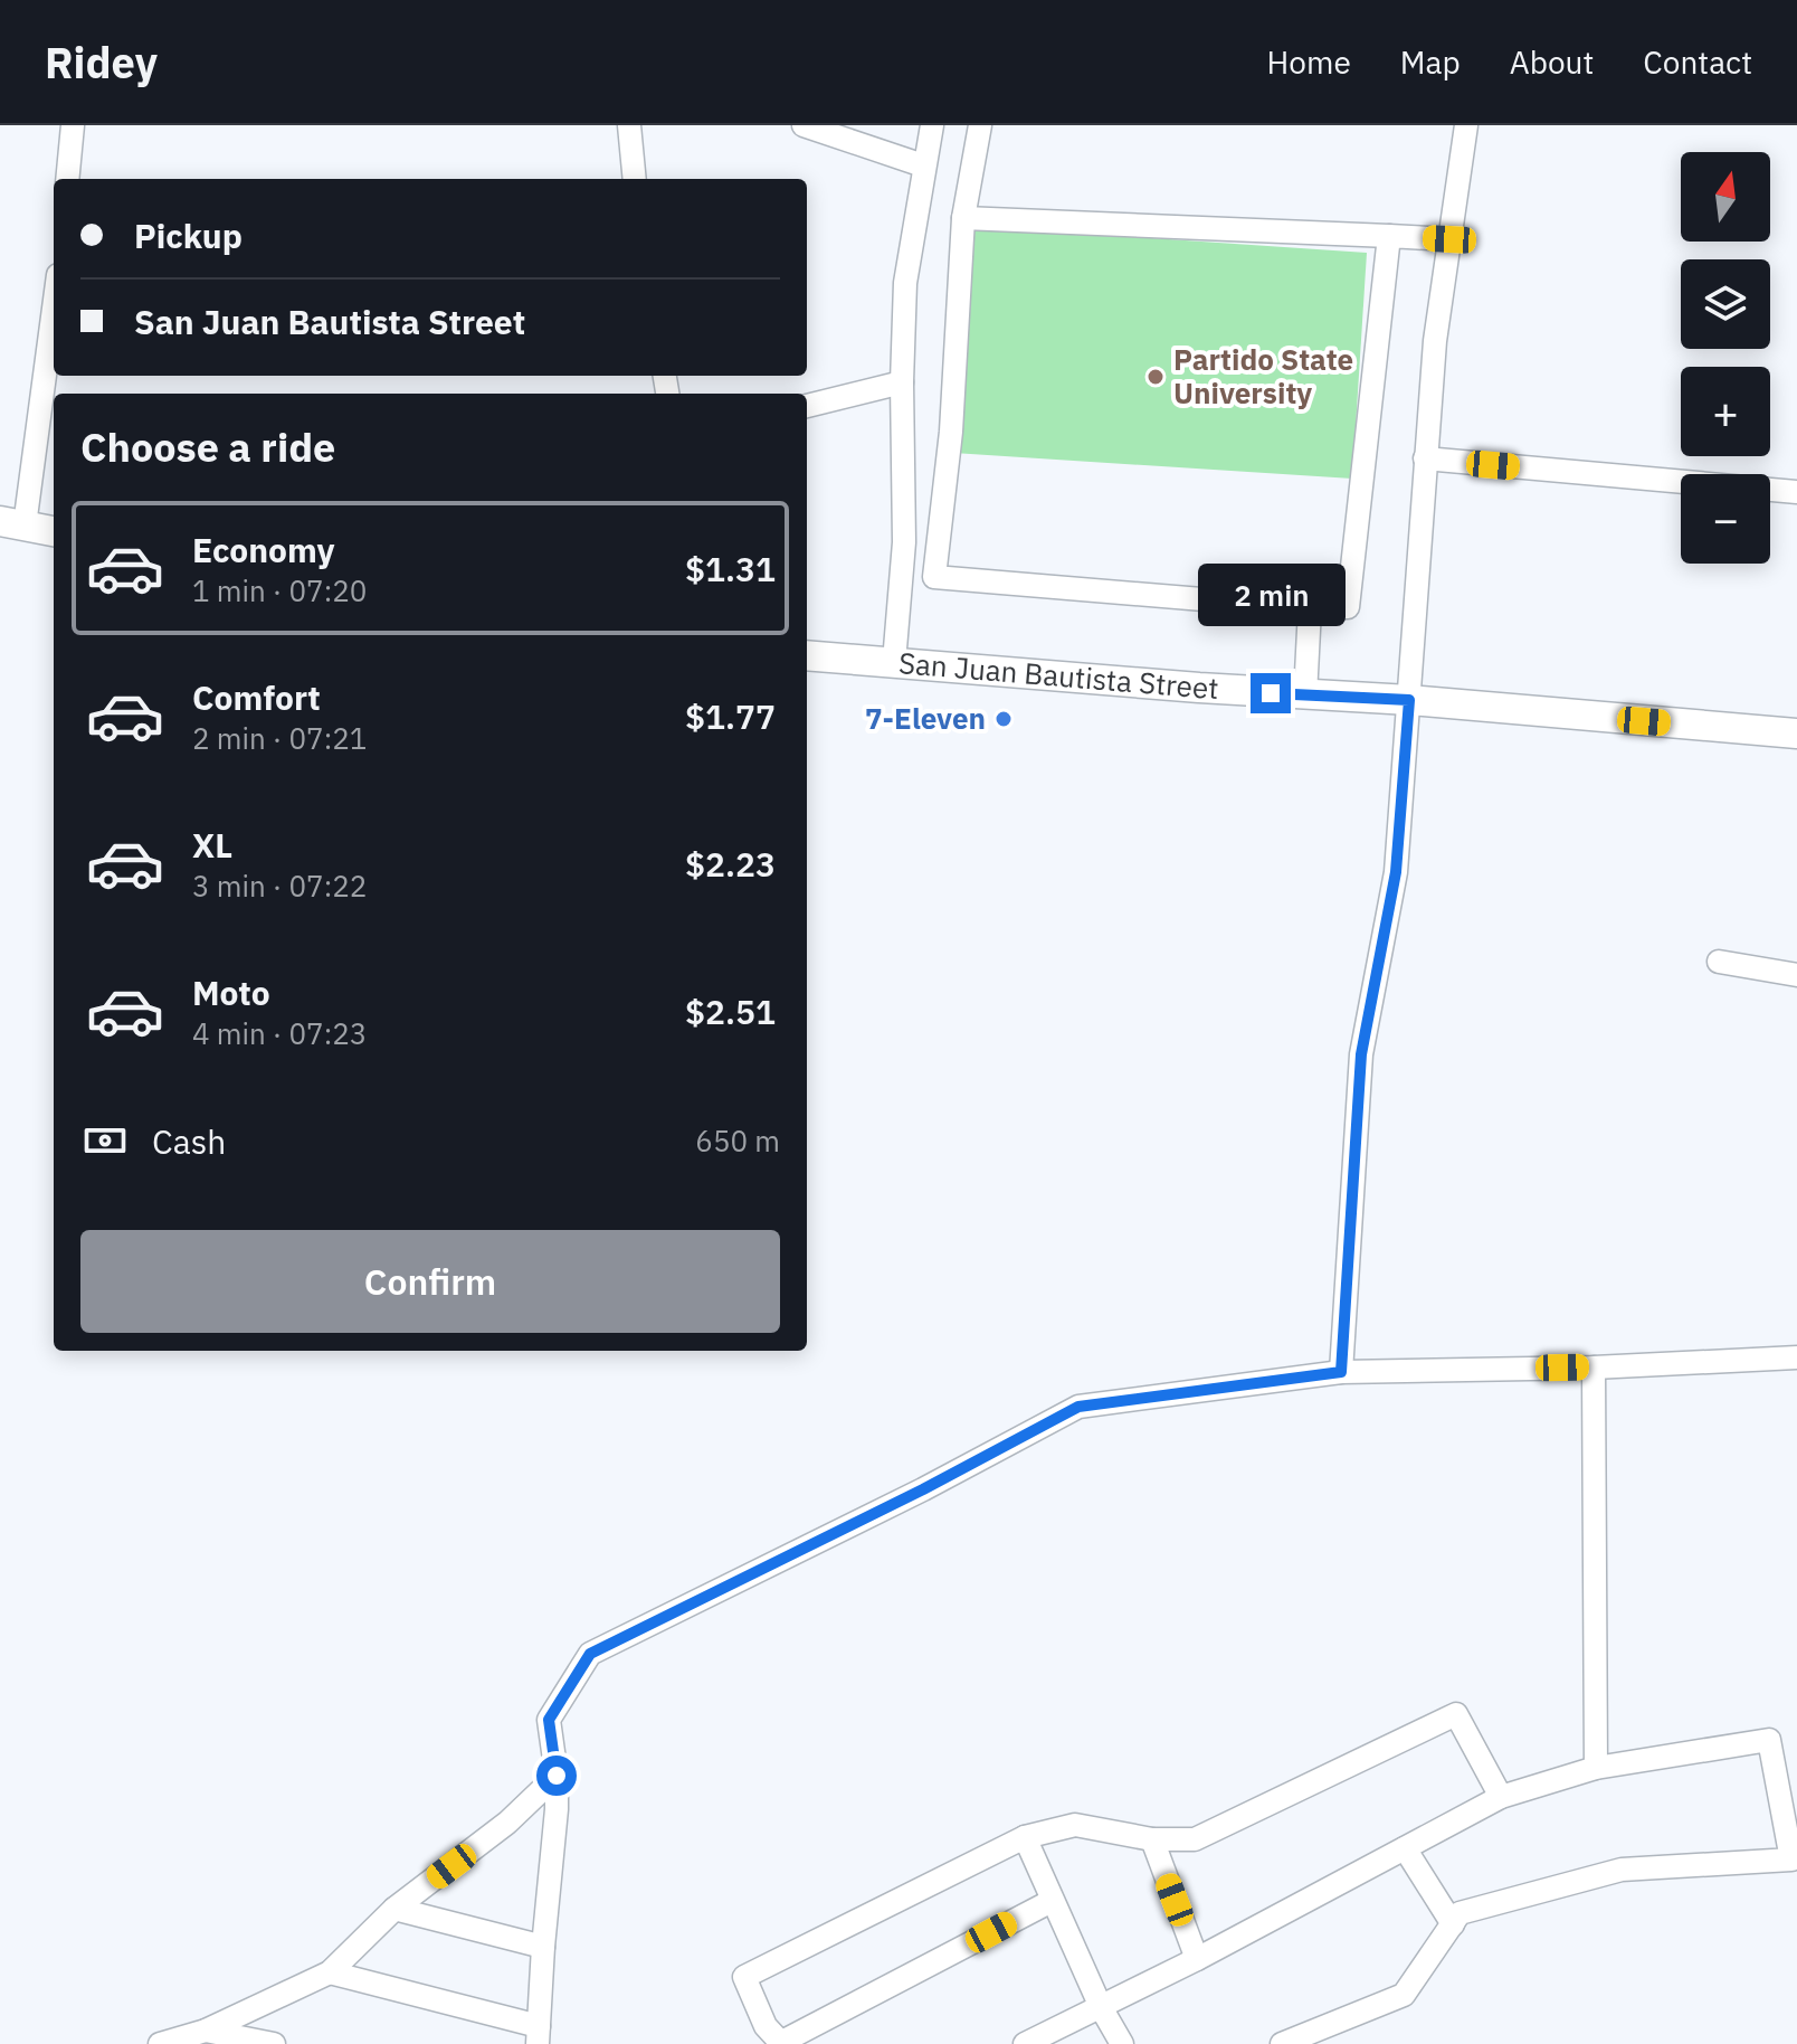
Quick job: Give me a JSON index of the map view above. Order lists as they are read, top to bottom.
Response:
{
  "streets": {
    "main road": ["San Juan Bautista Street"]
  },
  "places": ["Partido State University", "7-Eleven"],
  "north": "top",
  "page": {
    "header": "Ridey",
    "nav": [
      "Home",
      "Map",
      "About",
      "Contact"
    ],
    "map_buttons": ["+", "−"],
    "banner": ["Pickup", "San Juan Bautista Street"],
    "heading": "Choose a ride",
    "list": [
      {
        "name": "Economy",
        "note": "1 min · 07:20",
        "value": "$1.31"
      },
      {
        "name": "Comfort",
        "note": "2 min · 07:21",
        "value": "$1.77"
      },
      {
        "name": "XL",
        "note": "3 min · 07:22",
        "value": "$2.23"
      },
      {
        "name": "Moto",
        "note": "4 min · 07:23",
        "value": "$2.51"
      }
    ],
    "bubble": "2 min",
    "pay": ["Cash", "650 m"],
    "buttons": "Confirm"
  }
}
